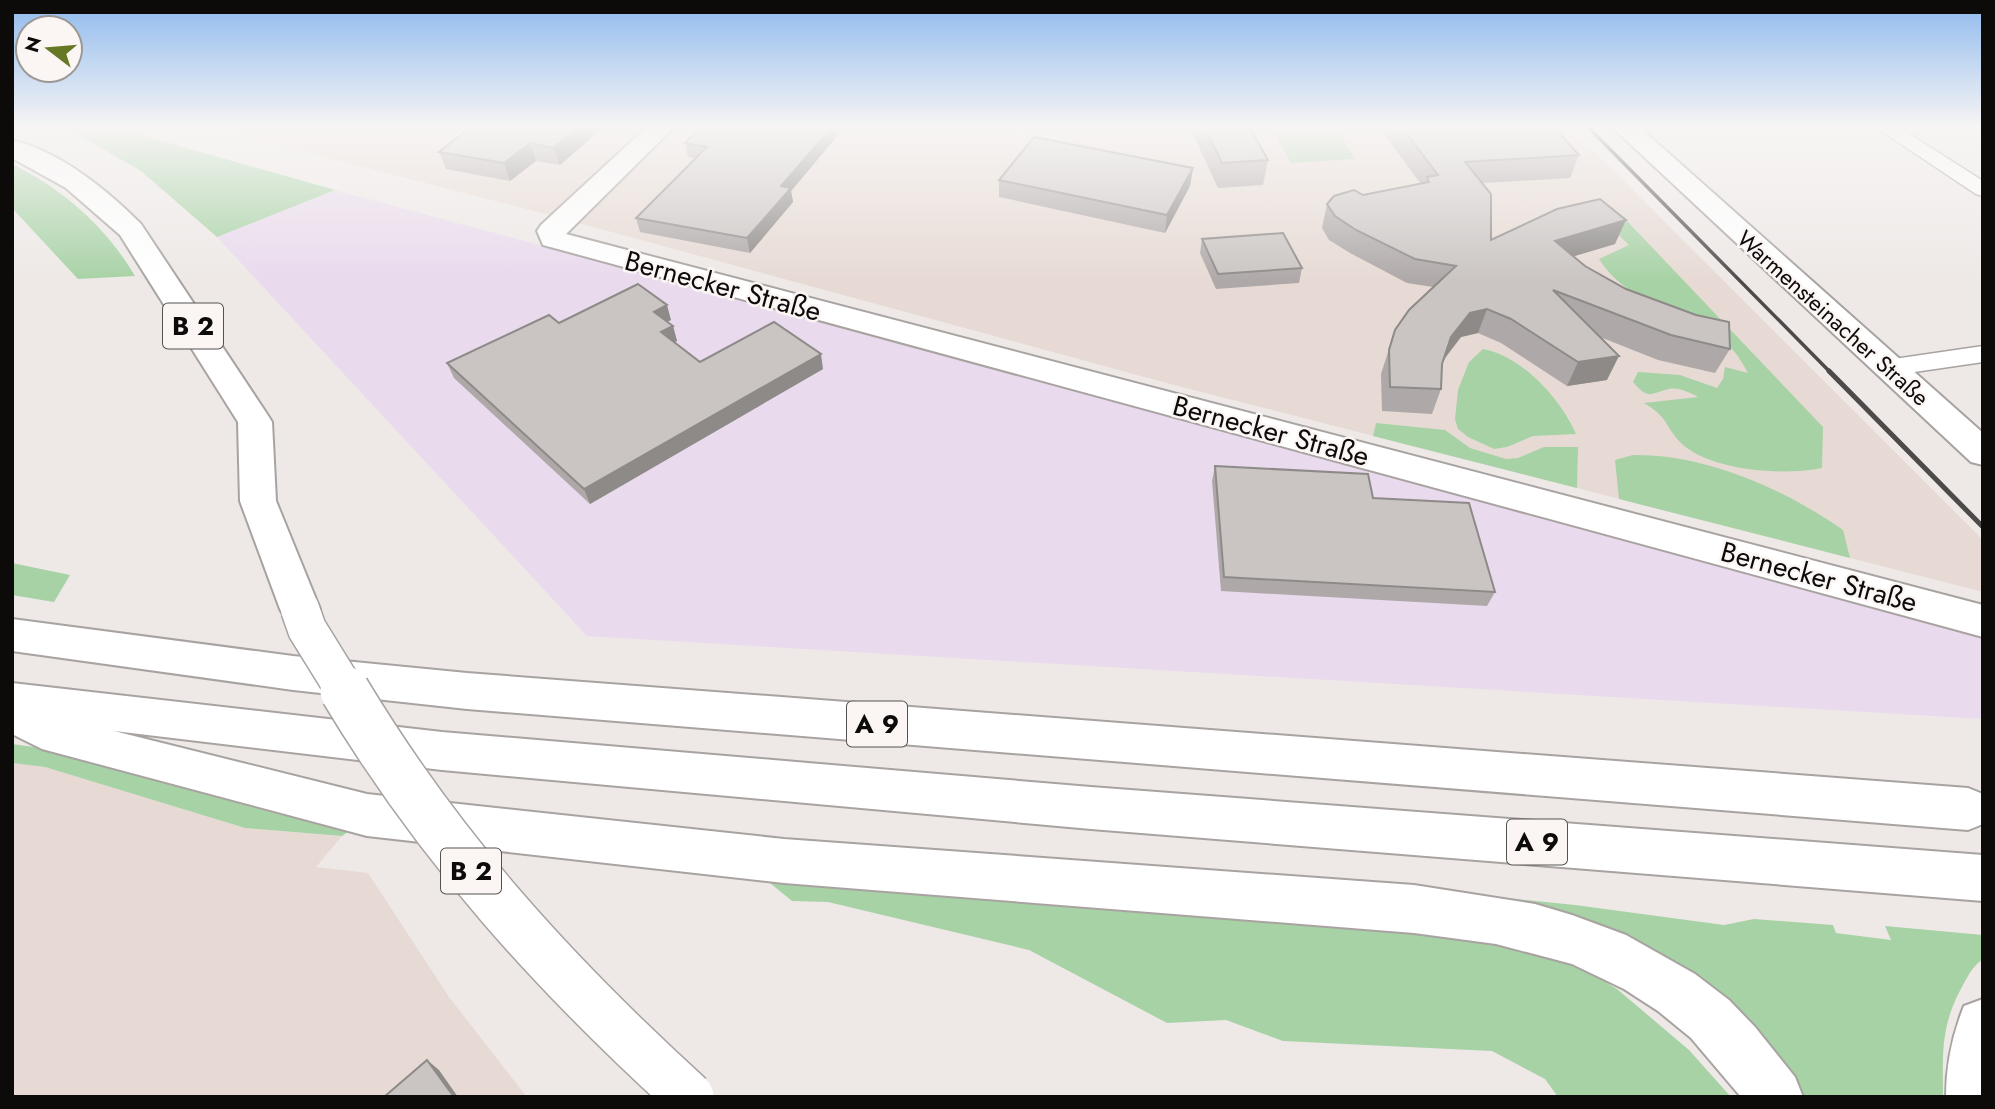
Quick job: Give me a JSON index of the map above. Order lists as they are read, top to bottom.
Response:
{
  "streets": {
    "main road": [
      "Bernecker Straße",
      "Warmensteinacher Straße",
      "B 2",
      "A 9"
    ]
  },
  "north": "left"
}
